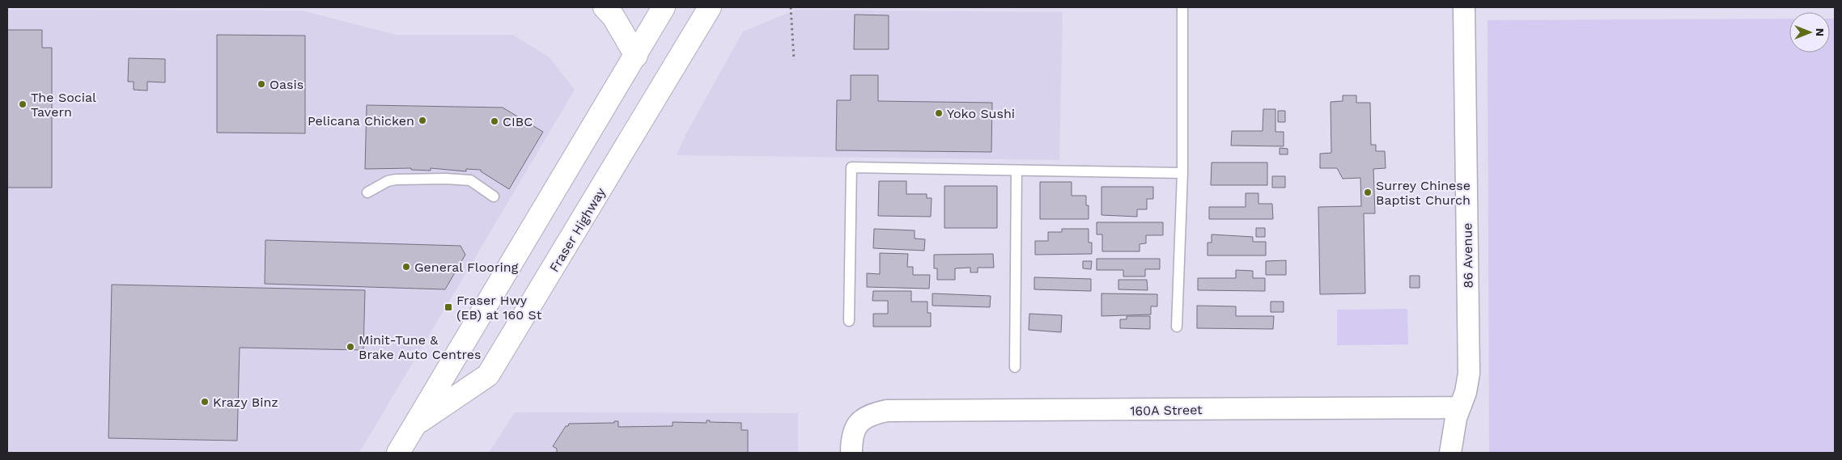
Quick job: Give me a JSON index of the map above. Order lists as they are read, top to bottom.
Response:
{
  "streets": {
    "main road": ["Fraser Highway"],
    "street": ["86 Avenue", "160A Street"]
  },
  "crossings": [
    ["86 Avenue", "160A Street"]
  ],
  "places": {
    "other": [
      "Oasis",
      "The Social Tavern",
      "Yoko Sushi",
      "Pelicana Chicken",
      "CIBC",
      "Surrey Chinese Baptist Church",
      "General Flooring",
      "Minit-Tune & Brake Auto Centres",
      "Krazy Binz"
    ],
    "transit": ["Fraser Hwy (EB) at 160 St"]
  },
  "north": "right"
}
